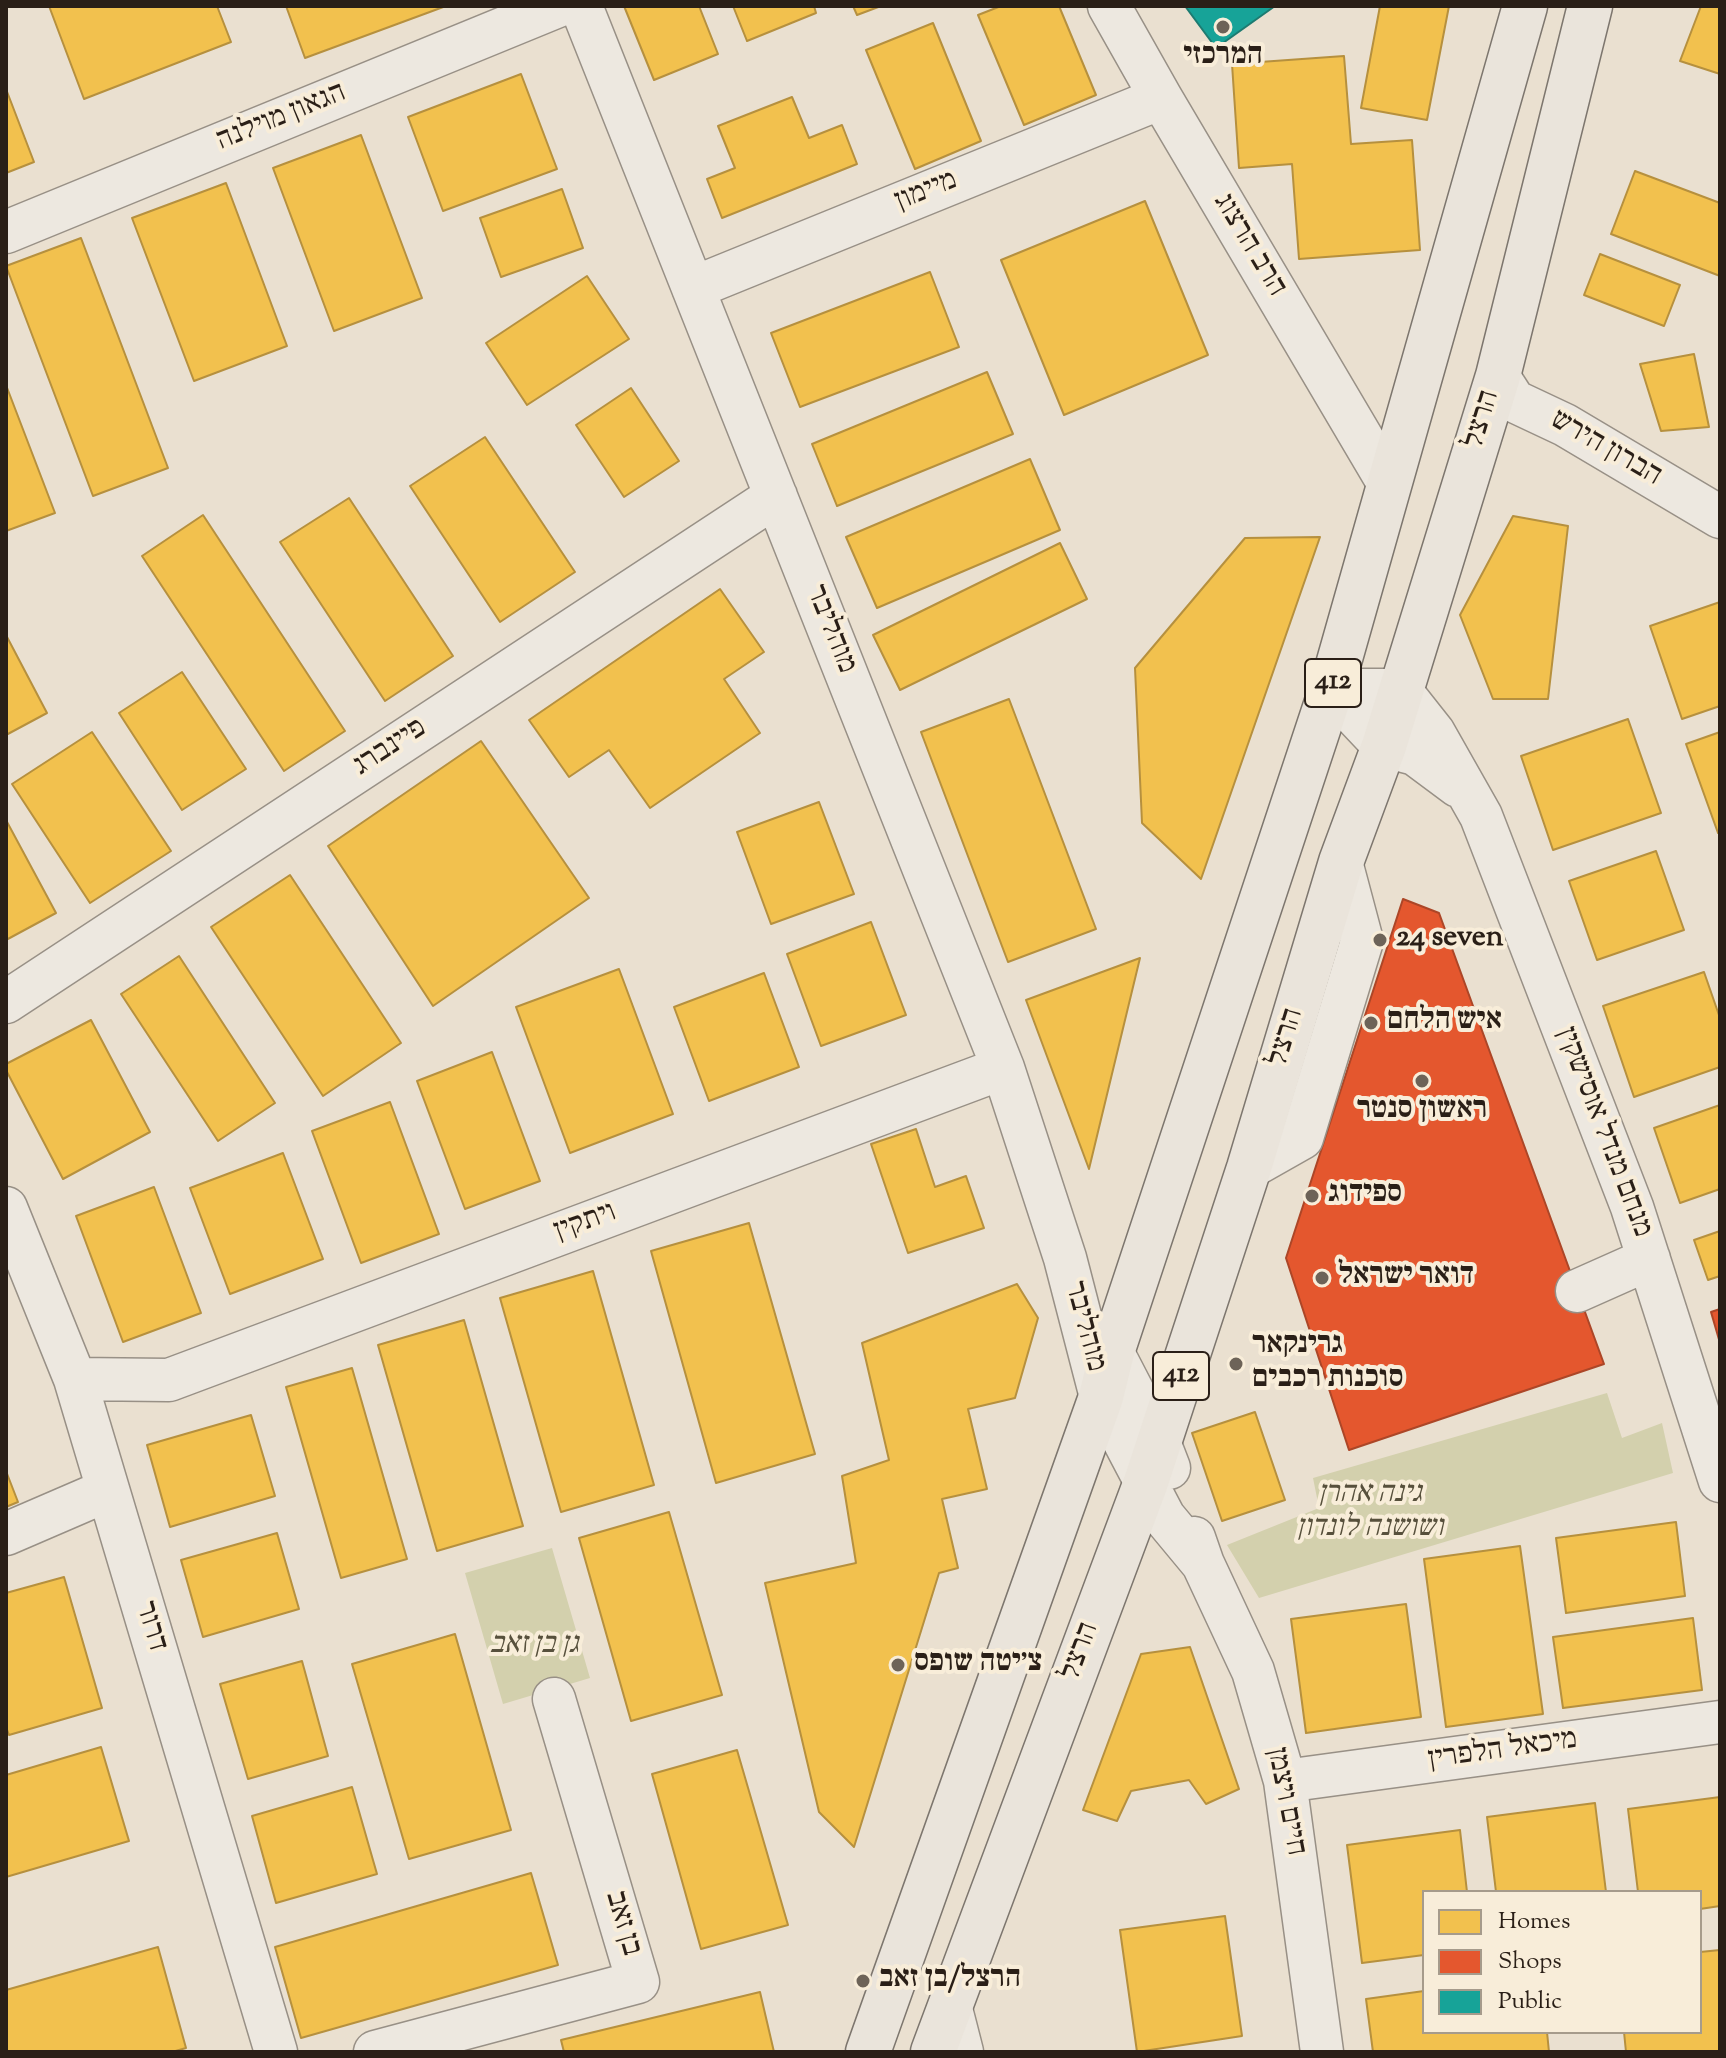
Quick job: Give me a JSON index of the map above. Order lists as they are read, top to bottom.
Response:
{
  "streets": {
    "main road": ["הרצל", "412"],
    "street": [
      "הגאון מוילנה",
      "מיימון",
      "הרב הרצוג",
      "הברון הירש",
      "מוהליבר",
      "פיינברג",
      "מנחם מנדל אוסישקין",
      "ויתקין",
      "דרור",
      "מיכאל הלפרין",
      "חיים ויצמן",
      "בן זאב"
    ]
  },
  "crossings": [
    ["מיימון", "הרב הרצוג"],
    ["מיימון", "מוהליבר"],
    ["הרב הרצוג", "412"],
    ["הרצל", "הברון הירש"],
    ["הרצל", "מנחם מנדל אוסישקין"],
    ["הרצל", "חיים ויצמן"],
    ["מוהליבר", "412"],
    ["מוהליבר", "פיינברג"],
    ["מוהליבר", "ויתקין"],
    ["מוהליבר", "חיים ויצמן"],
    ["412", "מנחם מנדל אוסישקין"],
    ["412", "חיים ויצמן"],
    ["ויתקין", "דרור"],
    ["מיכאל הלפרין", "חיים ויצמן"]
  ],
  "parks": ["גינה אהרן ושושנה לונדון", "גן בן זאב"],
  "places": [
    "המרכזי",
    "24 seven",
    "איש הלחם",
    "ראשון סנטר",
    "ספידוג",
    "דואר ישראל",
    "גרינקאר סוכנות רכבים",
    "צ׳יטה שופס",
    "הרצל/בן זאב"
  ],
  "legend": ["Homes", "Shops", "Public"]
}
